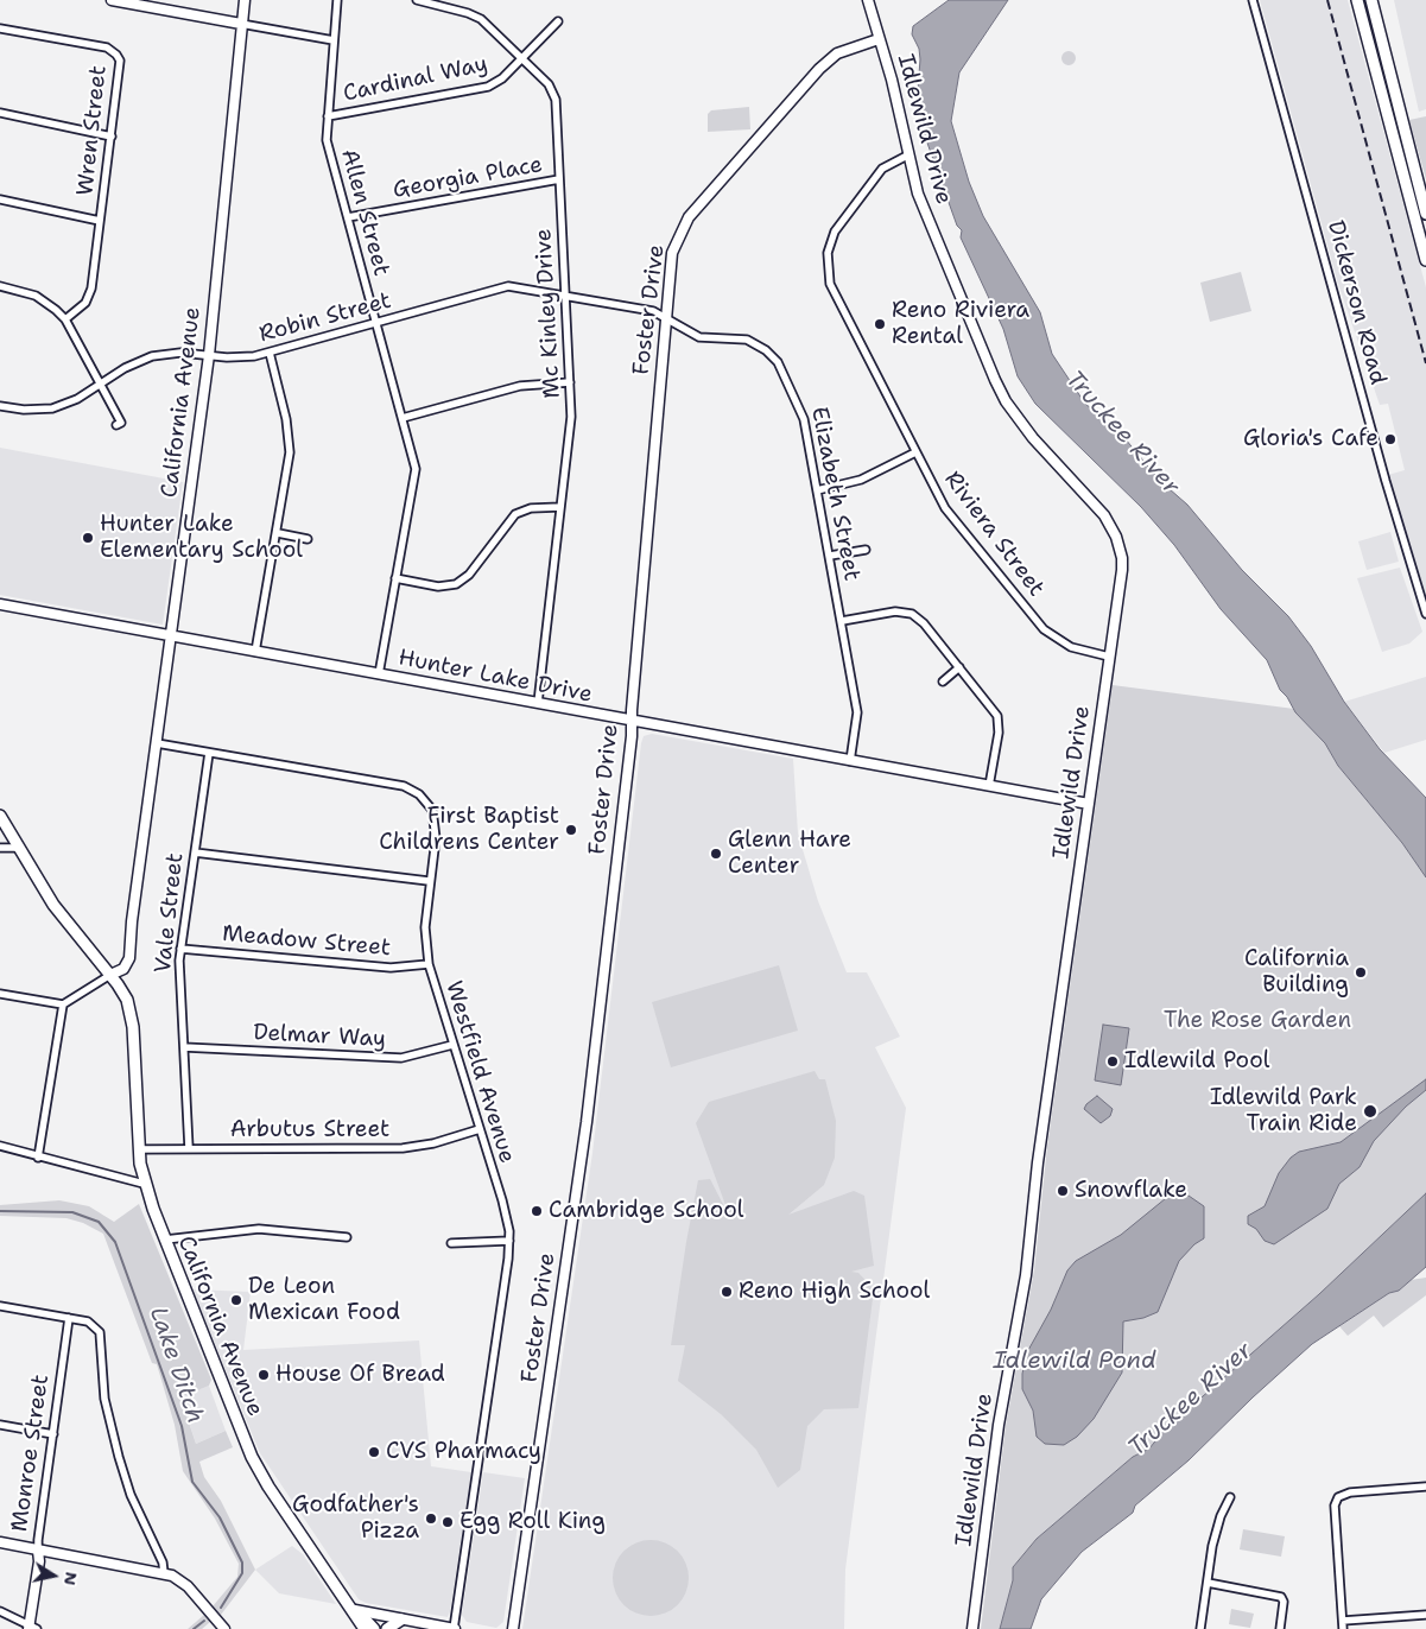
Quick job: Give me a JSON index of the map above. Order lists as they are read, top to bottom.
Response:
{
  "streets": {
    "main road": ["California Avenue"],
    "street": [
      "Cardinal Way",
      "Idlewild Drive",
      "Wren Street",
      "Georgia Place",
      "Allen Street",
      "Dickerson Road",
      "Foster Drive",
      "Mc Kinley Drive",
      "Robin Street",
      "Elizabeth Street",
      "Riviera Street",
      "Hunter Lake Drive",
      "Vale Street",
      "Meadow Street",
      "Delmar Way",
      "Westfield Avenue",
      "Arbutus Street",
      "Monroe Street"
    ]
  },
  "crossings": [
    ["Cardinal Way", "Allen Street"],
    ["Cardinal Way", "Mc Kinley Drive"],
    ["Idlewild Drive", "Foster Drive"],
    ["Idlewild Drive", "Riviera Street"],
    ["Idlewild Drive", "Hunter Lake Drive"],
    ["Georgia Place", "Allen Street"],
    ["Georgia Place", "Mc Kinley Drive"],
    ["Allen Street", "Robin Street"],
    ["Allen Street", "Hunter Lake Drive"],
    ["Foster Drive", "Robin Street"],
    ["Foster Drive", "Elizabeth Street"],
    ["Foster Drive", "Hunter Lake Drive"],
    ["Mc Kinley Drive", "Robin Street"],
    ["Mc Kinley Drive", "Hunter Lake Drive"],
    ["Robin Street", "California Avenue"],
    ["Robin Street", "Elizabeth Street"],
    ["California Avenue", "Hunter Lake Drive"],
    ["California Avenue", "Westfield Avenue"],
    ["California Avenue", "Arbutus Street"],
    ["Elizabeth Street", "Hunter Lake Drive"],
    ["Vale Street", "Meadow Street"],
    ["Vale Street", "Delmar Way"],
    ["Vale Street", "Westfield Avenue"],
    ["Vale Street", "Arbutus Street"],
    ["Meadow Street", "Westfield Avenue"],
    ["Delmar Way", "Westfield Avenue"],
    ["Westfield Avenue", "Arbutus Street"]
  ],
  "water": ["Truckee River", "Idlewild Pond", "Lake Ditch"],
  "parks": ["The Rose Garden"],
  "places": [
    "Reno Riviera Rental",
    "Gloria's Cafe",
    "Hunter Lake Elementary School",
    "First Baptist Childrens Center",
    "Glenn Hare Center",
    "California Building",
    "Idlewild Pool",
    "Idlewild Park Train Ride",
    "Snowflake",
    "Cambridge School",
    "Reno High School",
    "De Leon Mexican Food",
    "House Of Bread",
    "CVS Pharmacy",
    "Godfather's Pizza",
    "Egg Roll King"
  ],
  "north": "right"
}
